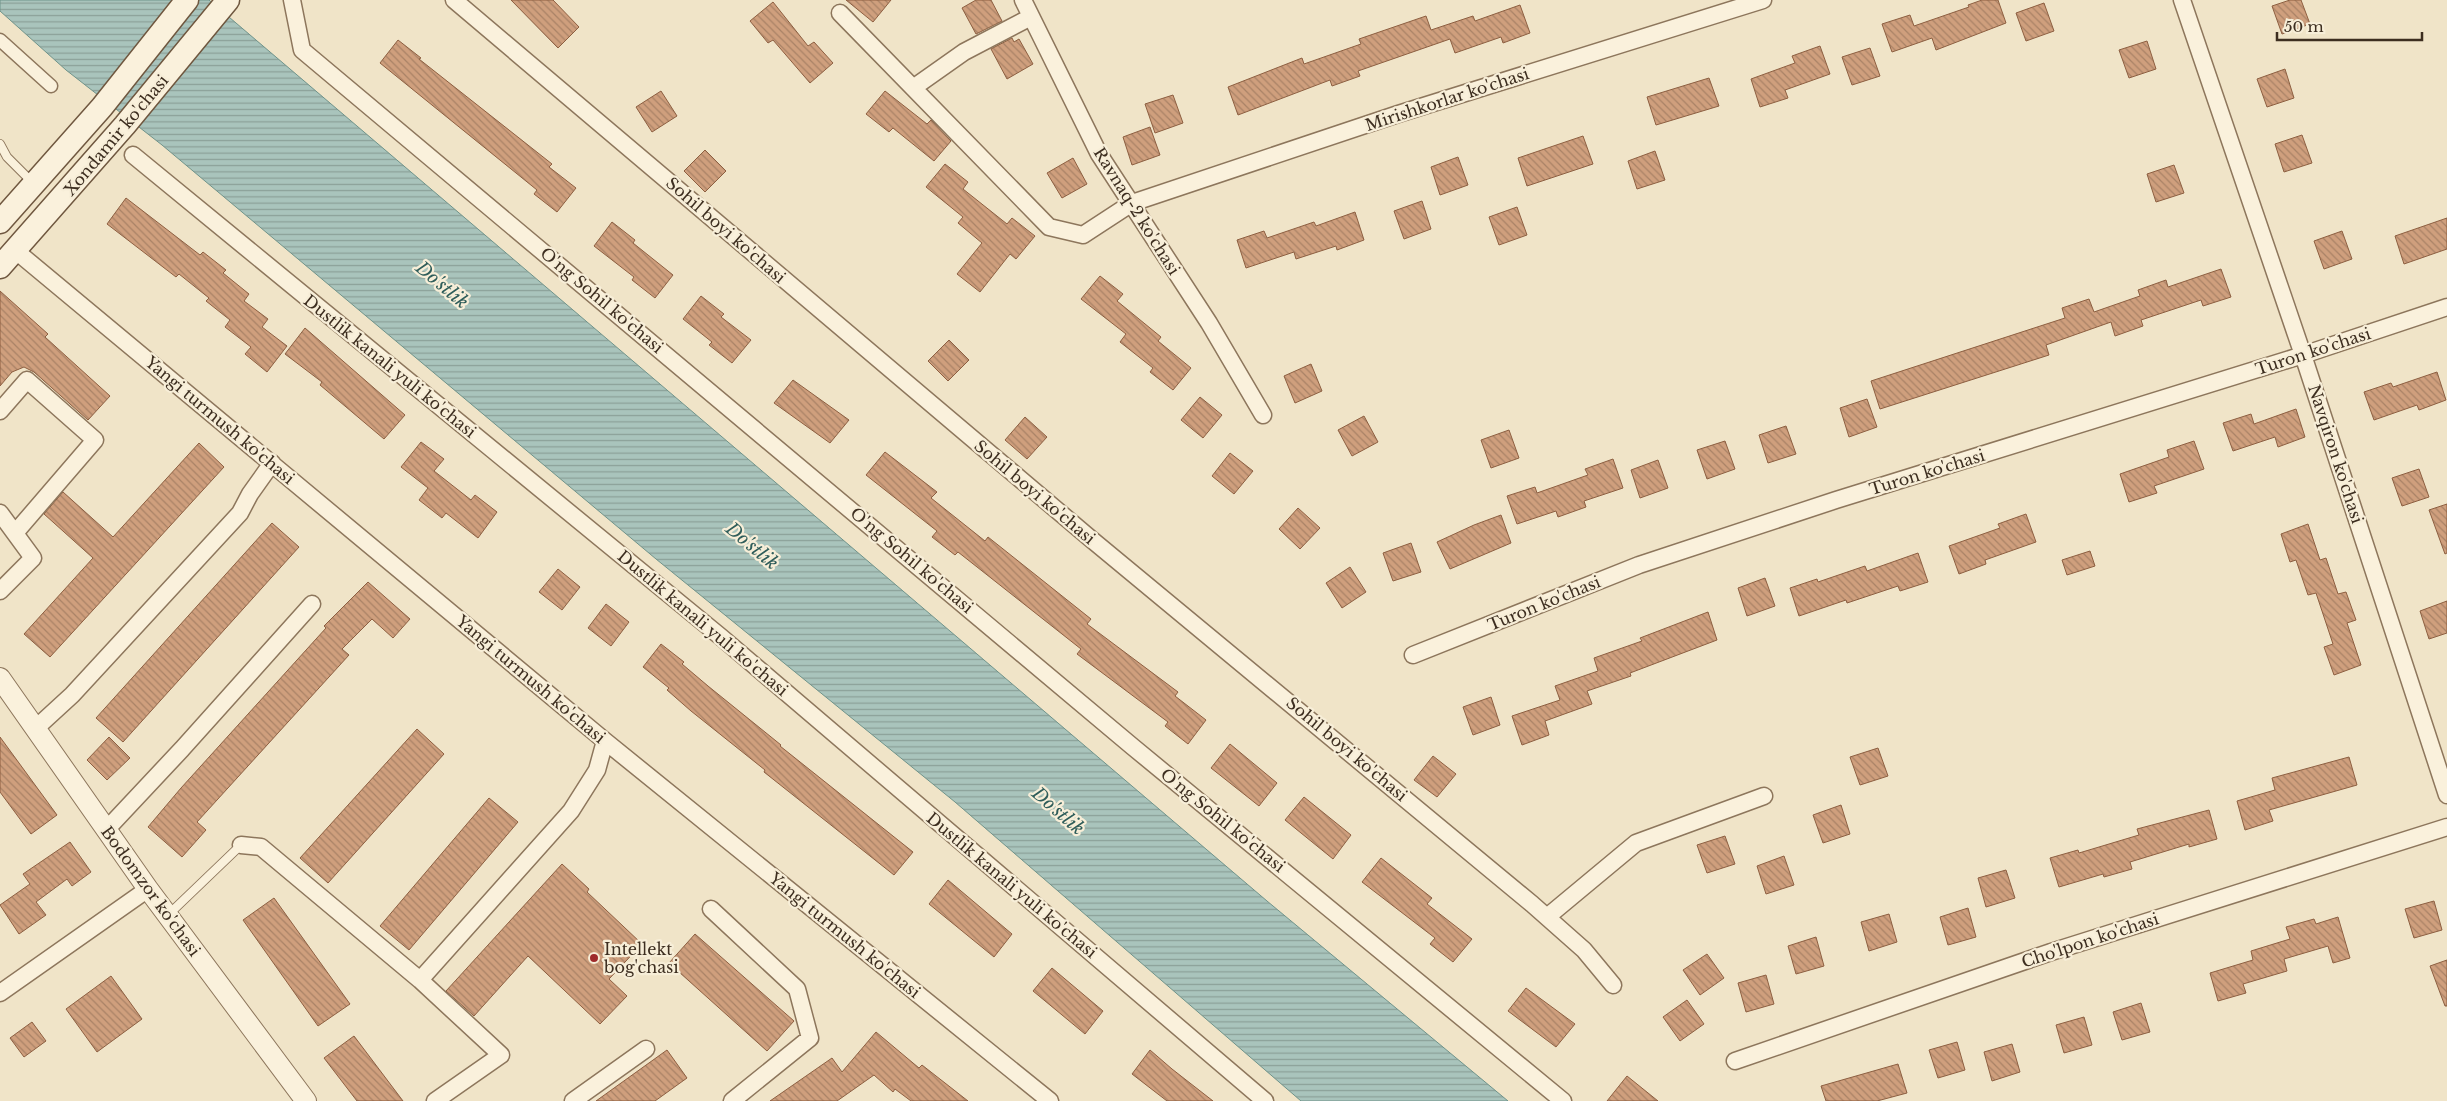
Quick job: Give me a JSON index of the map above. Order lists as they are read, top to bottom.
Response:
{
  "streets": {
    "main road": ["Xondamir ko'chasi"],
    "street": [
      "Mirishkorlar ko'chasi",
      "Ravnaq-2 ko'chasi",
      "Sohil boyi ko'chasi",
      "O'ng Sohil ko'chasi",
      "Turon ko'chasi",
      "Dustlik kanali yuli ko'chasi",
      "Yangi turmush ko'chasi",
      "Navqiron ko'chasi",
      "Bodomzor ko'chasi",
      "Cho'lpon ko'chasi"
    ]
  },
  "crossings": [
    ["Mirishkorlar ko'chasi", "Ravnaq-2 ko'chasi"],
    ["Xondamir ko'chasi", "Yangi turmush ko'chasi"],
    ["Turon ko'chasi", "Navqiron ko'chasi"]
  ],
  "water": ["Do'stlik"],
  "places": ["Intellekt bog'chasi"],
  "scale_bar": "50 m"
}
